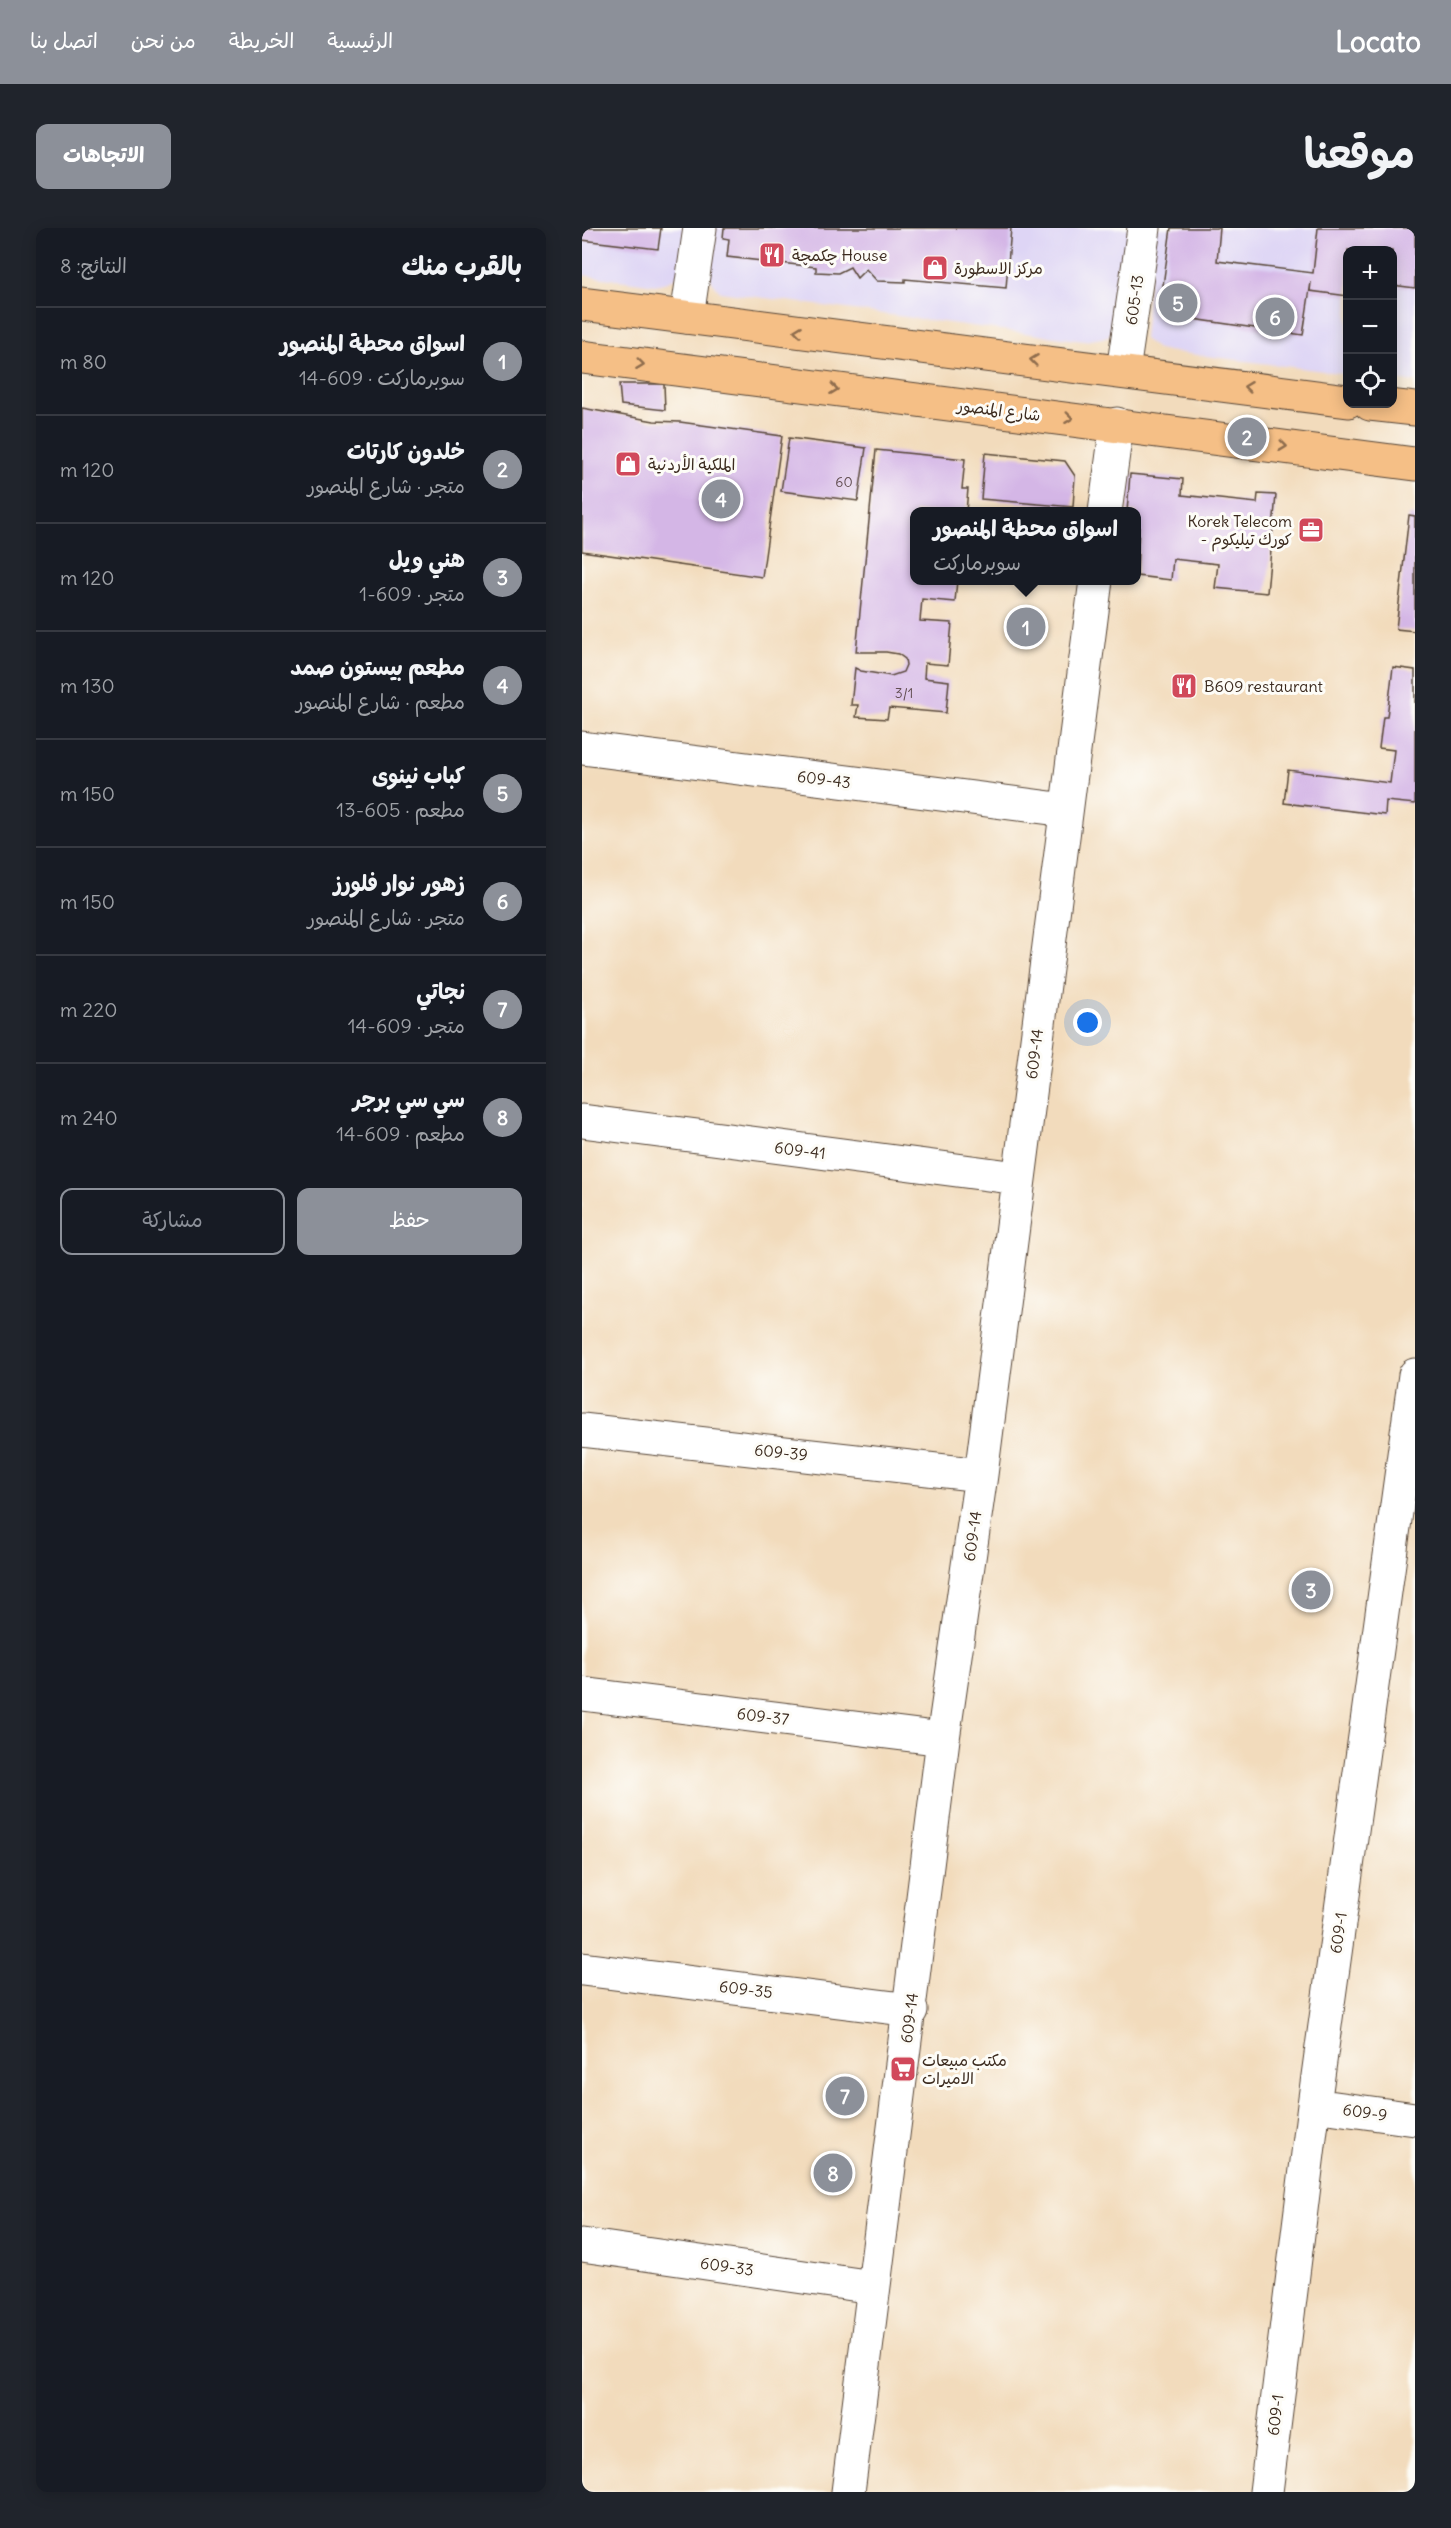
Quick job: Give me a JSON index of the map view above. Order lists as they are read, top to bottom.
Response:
{
  "streets": {
    "main road": ["شارع المنصور"],
    "street": [
      "605-13",
      "609-43",
      "609-14",
      "609-41",
      "609-39",
      "609-37",
      "609-1",
      "609-35",
      "609-9",
      "609-33"
    ]
  },
  "crossings": [
    ["609-43", "609-14"],
    ["609-14", "609-41"],
    ["609-14", "609-39"],
    ["609-14", "609-37"],
    ["609-14", "609-35"],
    ["609-14", "609-33"],
    ["609-1", "609-9"]
  ],
  "places": {
    "restaurant": ["چكمچة House", "B609 restaurant"],
    "shop": ["مركز الاسطورة", "الملكية الأردنية"],
    "office": ["Korek Telecom - كورك تيليكوم"],
    "supermarket": ["مكتب مبيعات الاميرات"]
  },
  "house_numbers": ["60", "3/1"],
  "page": {
    "header": "Locato",
    "nav": [
      "الرئيسية",
      "الخريطة",
      "من نحن",
      "اتصل بنا"
    ],
    "title": "موقعنا",
    "buttons": [
      "الاتجاهات",
      ["حفظ", "مشاركة"]
    ],
    "heading": ["بالقرب منك", "النتائج: 8"],
    "map_buttons": ["+", "−"],
    "pins": [
      "5",
      "6",
      "2",
      "4",
      "1",
      "3",
      "7",
      "8"
    ],
    "list": [
      {
        "mark": "1",
        "name": "اسواق محطة المنصور",
        "note": "سوبرماركت · 609-14",
        "value": "80 m"
      },
      {
        "mark": "2",
        "name": "خلدون كارتات",
        "note": "متجر · شارع المنصور",
        "value": "120 m"
      },
      {
        "mark": "3",
        "name": "هني ويل",
        "note": "متجر · 609-1",
        "value": "120 m"
      },
      {
        "mark": "4",
        "name": "مطعم بيستون صمد",
        "note": "مطعم · شارع المنصور",
        "value": "130 m"
      },
      {
        "mark": "5",
        "name": "كباب نينوى",
        "note": "مطعم · 605-13",
        "value": "150 m"
      },
      {
        "mark": "6",
        "name": "زهور نوار فلورز",
        "note": "متجر · شارع المنصور",
        "value": "150 m"
      },
      {
        "mark": "7",
        "name": "نجاتي",
        "note": "متجر · 609-14",
        "value": "220 m"
      },
      {
        "mark": "8",
        "name": "سي سي برجر",
        "note": "مطعم · 609-14",
        "value": "240 m"
      }
    ],
    "popup": ["اسواق محطة المنصور", "سوبرماركت"]
  }
}
